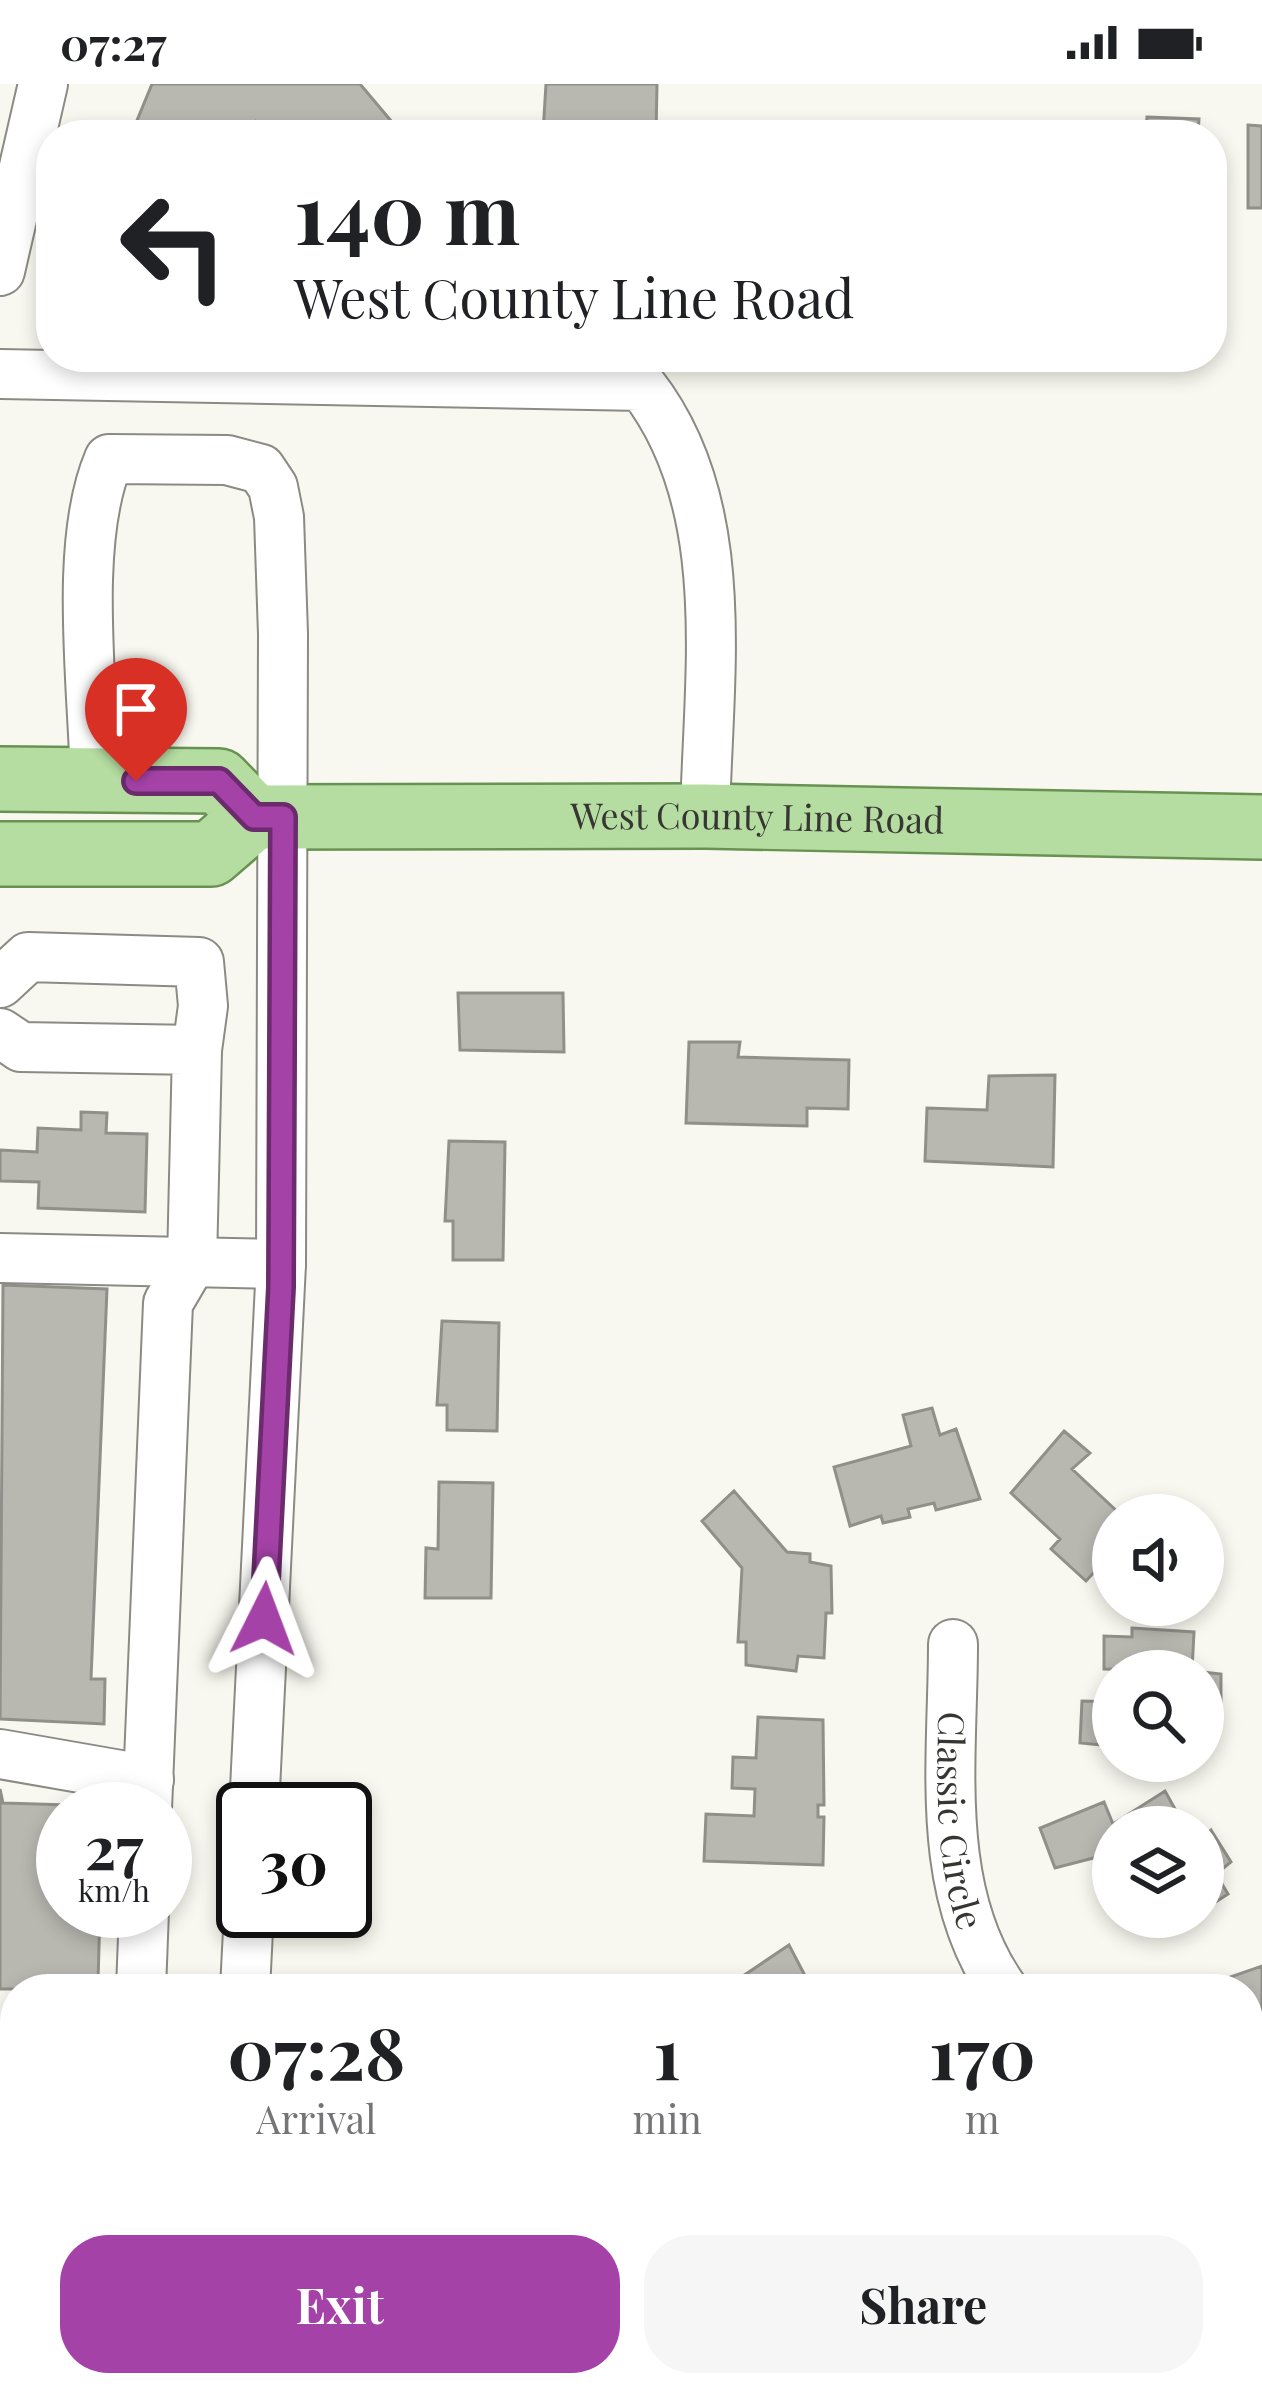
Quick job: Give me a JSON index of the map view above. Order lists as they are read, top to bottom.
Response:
{
  "streets": {
    "main road": ["West County Line Road"],
    "street": ["Classic Circle"]
  },
  "page": {
    "status": "07:27",
    "turn": ["140 m", "West County Line Road"],
    "speed": "27 km/h",
    "limit": "30",
    "eta": [
      "07:28",
      "Arrival",
      "1",
      "min",
      "170",
      "m"
    ],
    "buttons": ["Exit", "Share"]
  }
}
